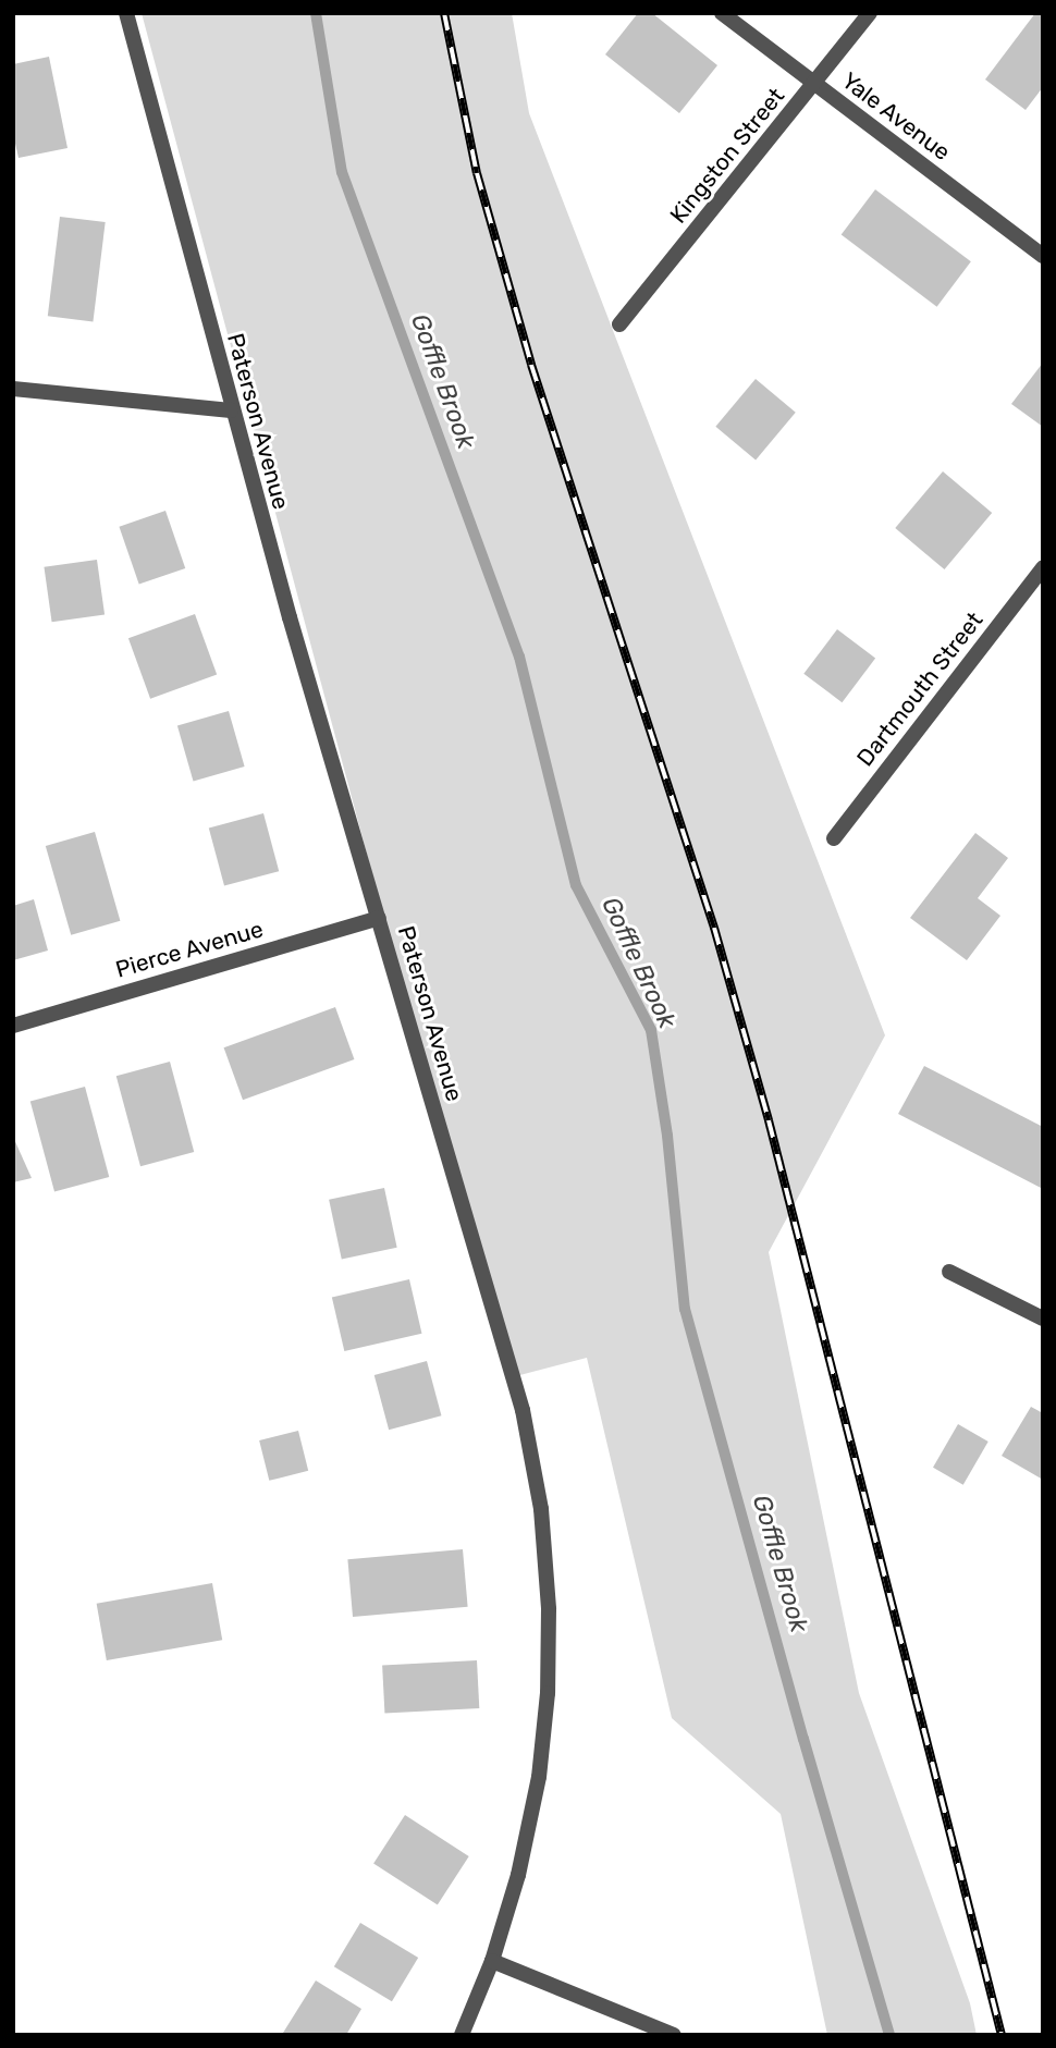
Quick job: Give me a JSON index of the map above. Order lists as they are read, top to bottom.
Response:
{
  "streets": {
    "street": [
      "Yale Avenue",
      "Kingston Street",
      "Paterson Avenue",
      "Dartmouth Street",
      "Pierce Avenue"
    ]
  },
  "crossings": [
    ["Yale Avenue", "Kingston Street"],
    ["Paterson Avenue", "Pierce Avenue"]
  ],
  "water": ["Goffle Brook"]
}
